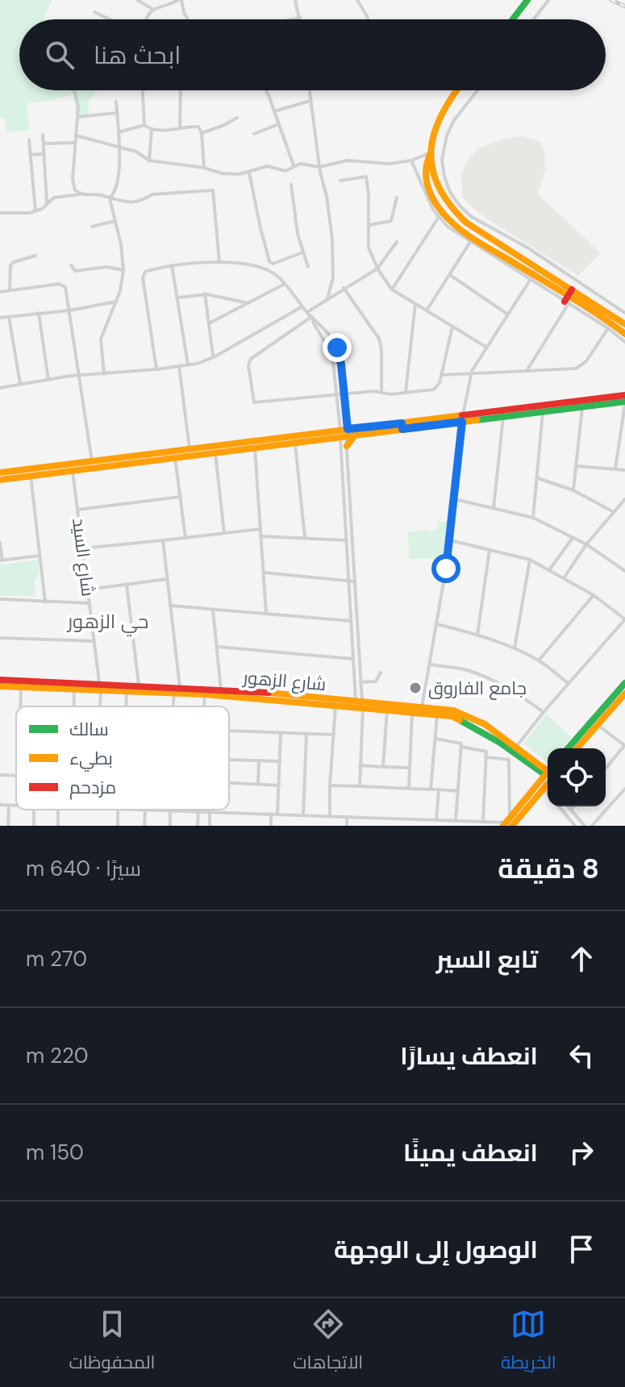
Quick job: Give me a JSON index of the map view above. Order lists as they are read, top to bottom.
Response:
{
  "streets": {
    "main road": ["شارع الزهور"],
    "street": ["شارع السيد"]
  },
  "crossings": [
    ["شارع السيد", "شارع الزهور"]
  ],
  "districts": ["حي الزهور"],
  "places": ["جامع الفاروق"],
  "legend": ["سالك", "بطيء", "مزدحم"],
  "page": {
    "search": "ابحث هنا",
    "heading": ["8 دقيقة", "سيرًا · 640 m"],
    "list": [
      ["تابع السير", "270 m"],
      ["انعطف يسارًا", "220 m"],
      ["انعطف يمينًا", "150 m"],
      "الوصول إلى الوجهة"
    ],
    "nav": ["الخريطة", "الاتجاهات", "المحفوظات"]
  }
}
